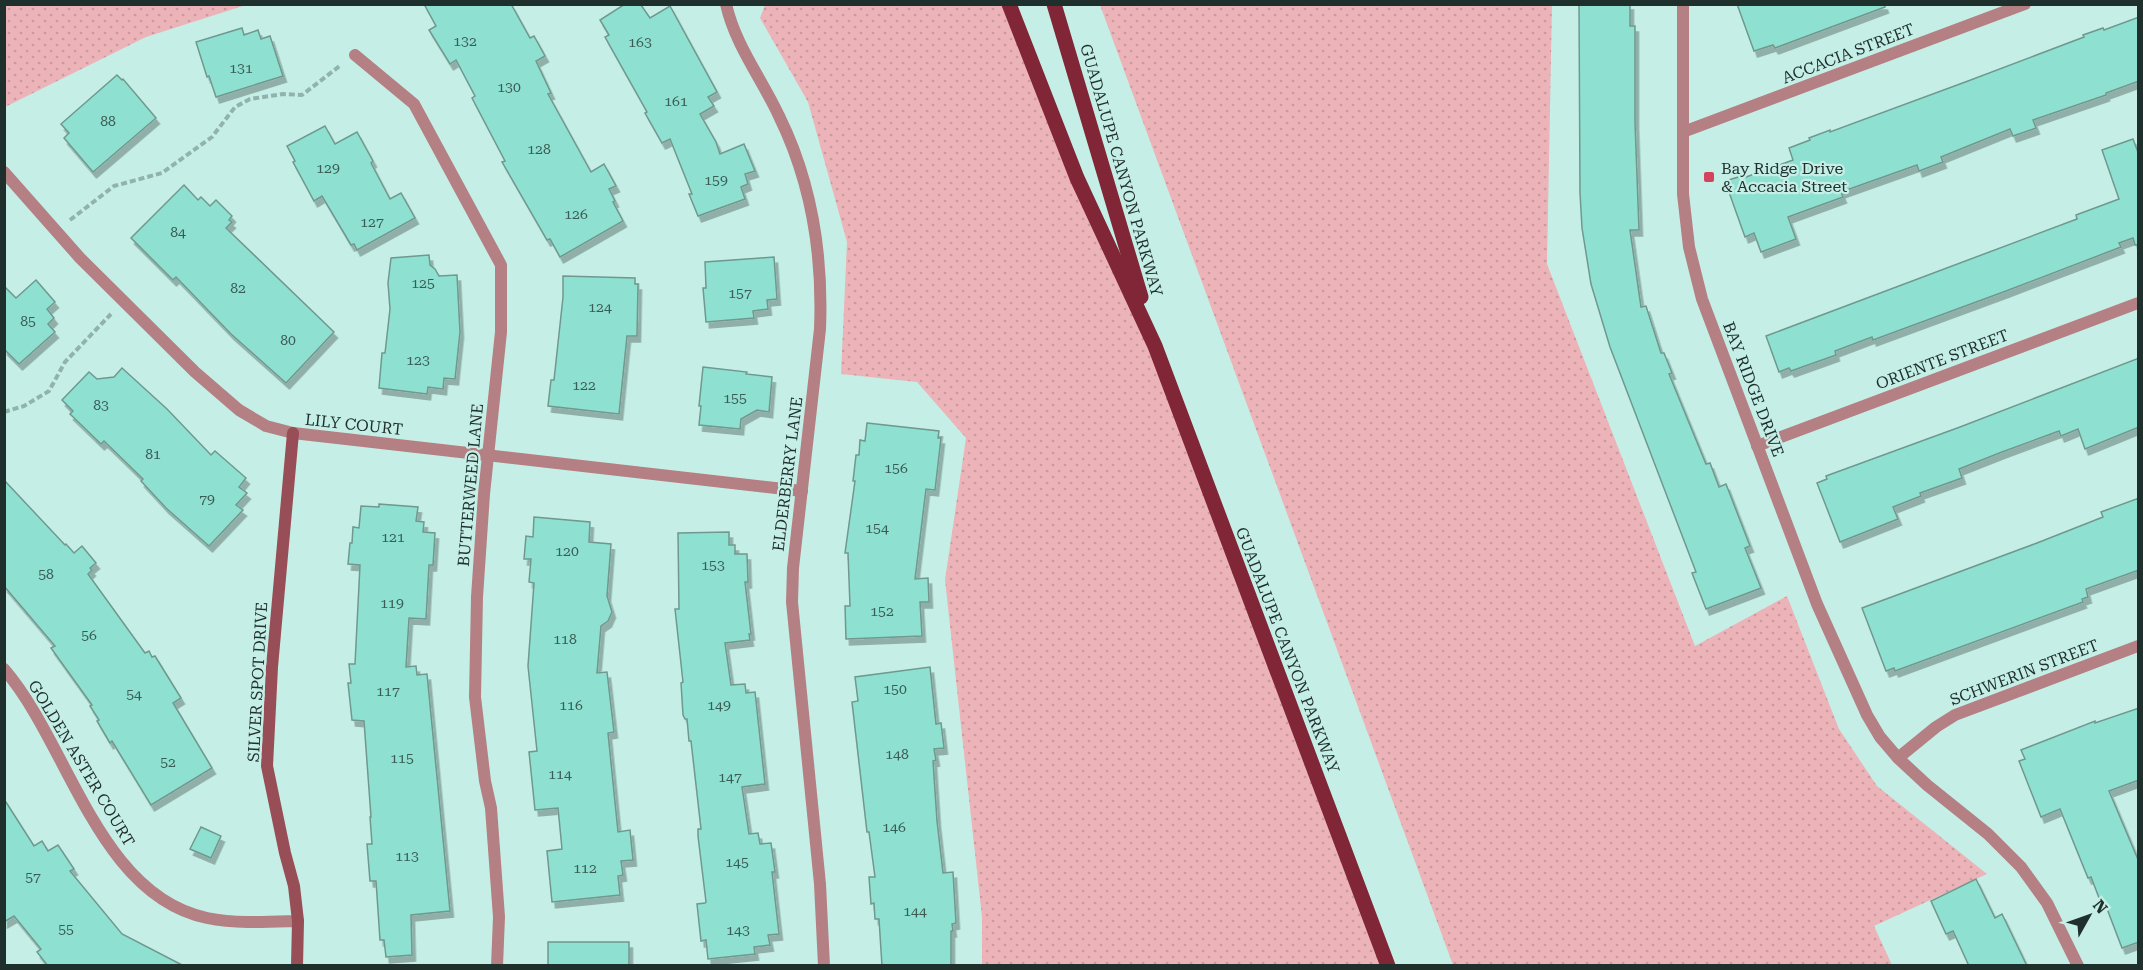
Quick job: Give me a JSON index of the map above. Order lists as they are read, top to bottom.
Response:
{
  "streets": {
    "main road": ["GUADALUPE CANYON PARKWAY"],
    "street": [
      "ACCACIA STREET",
      "ORIENTE STREET",
      "BAY RIDGE DRIVE",
      "LILY COURT",
      "ELDERBERRY LANE",
      "BUTTERWEED LANE",
      "SCHWERIN STREET",
      "SILVER SPOT DRIVE",
      "GOLDEN ASTER COURT"
    ]
  },
  "crossings": [
    ["ACCACIA STREET", "BAY RIDGE DRIVE"],
    ["ORIENTE STREET", "BAY RIDGE DRIVE"],
    ["BAY RIDGE DRIVE", "SCHWERIN STREET"],
    ["LILY COURT", "ELDERBERRY LANE"],
    ["LILY COURT", "BUTTERWEED LANE"],
    ["LILY COURT", "SILVER SPOT DRIVE"],
    ["SILVER SPOT DRIVE", "GOLDEN ASTER COURT"]
  ],
  "places": {
    "transit": ["Bay Ridge Drive & Accacia Street"]
  },
  "house_numbers": [
    "132",
    "163",
    "131",
    "130",
    "161",
    "88",
    "128",
    "129",
    "159",
    "126",
    "127",
    "84",
    "125",
    "82",
    "157",
    "124",
    "85",
    "80",
    "123",
    "122",
    "155",
    "83",
    "81",
    "156",
    "79",
    "154",
    "121",
    "120",
    "153",
    "58",
    "119",
    "152",
    "56",
    "118",
    "150",
    "117",
    "54",
    "116",
    "149",
    "148",
    "115",
    "52",
    "114",
    "147",
    "146",
    "113",
    "145",
    "112",
    "57",
    "144",
    "55",
    "143"
  ],
  "north": "top right"
}
